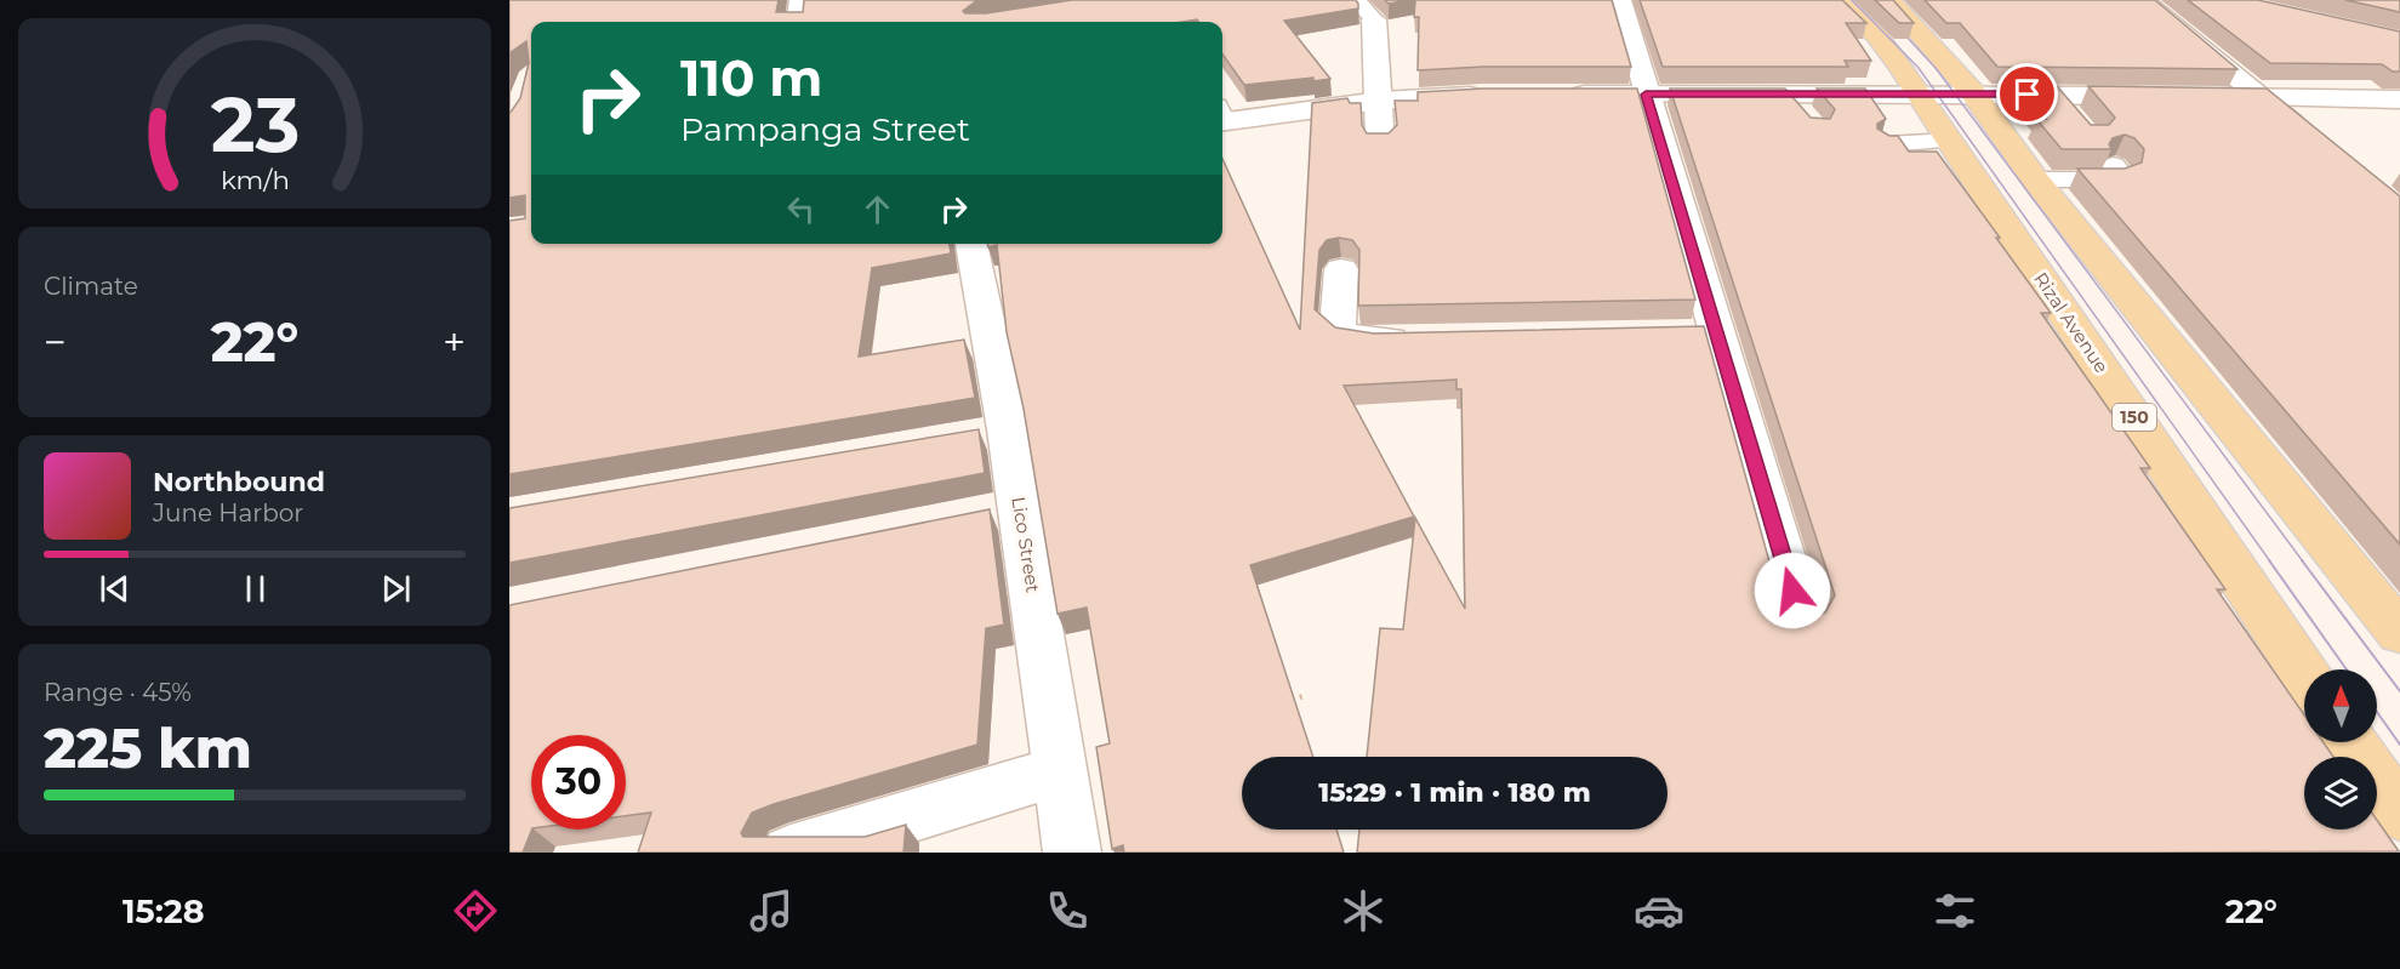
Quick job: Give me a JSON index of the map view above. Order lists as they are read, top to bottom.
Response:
{
  "streets": {
    "main road": ["Rizal Avenue", "150"],
    "street": ["Lico Street"]
  },
  "north": "top",
  "page": {
    "turn": ["110 m", "Pampanga Street"],
    "tile": [
      "Climate",
      ["Range · 45%", "225 km"]
    ],
    "heat": ["−", "22°", "+"],
    "song": ["Northbound", "June Harbor"],
    "limit": "30",
    "trip": "15:29 · 1 min · 180 m",
    "tabs": ["15:28", "22°"],
    "gauge": ["23", "km/h"]
  }
}
